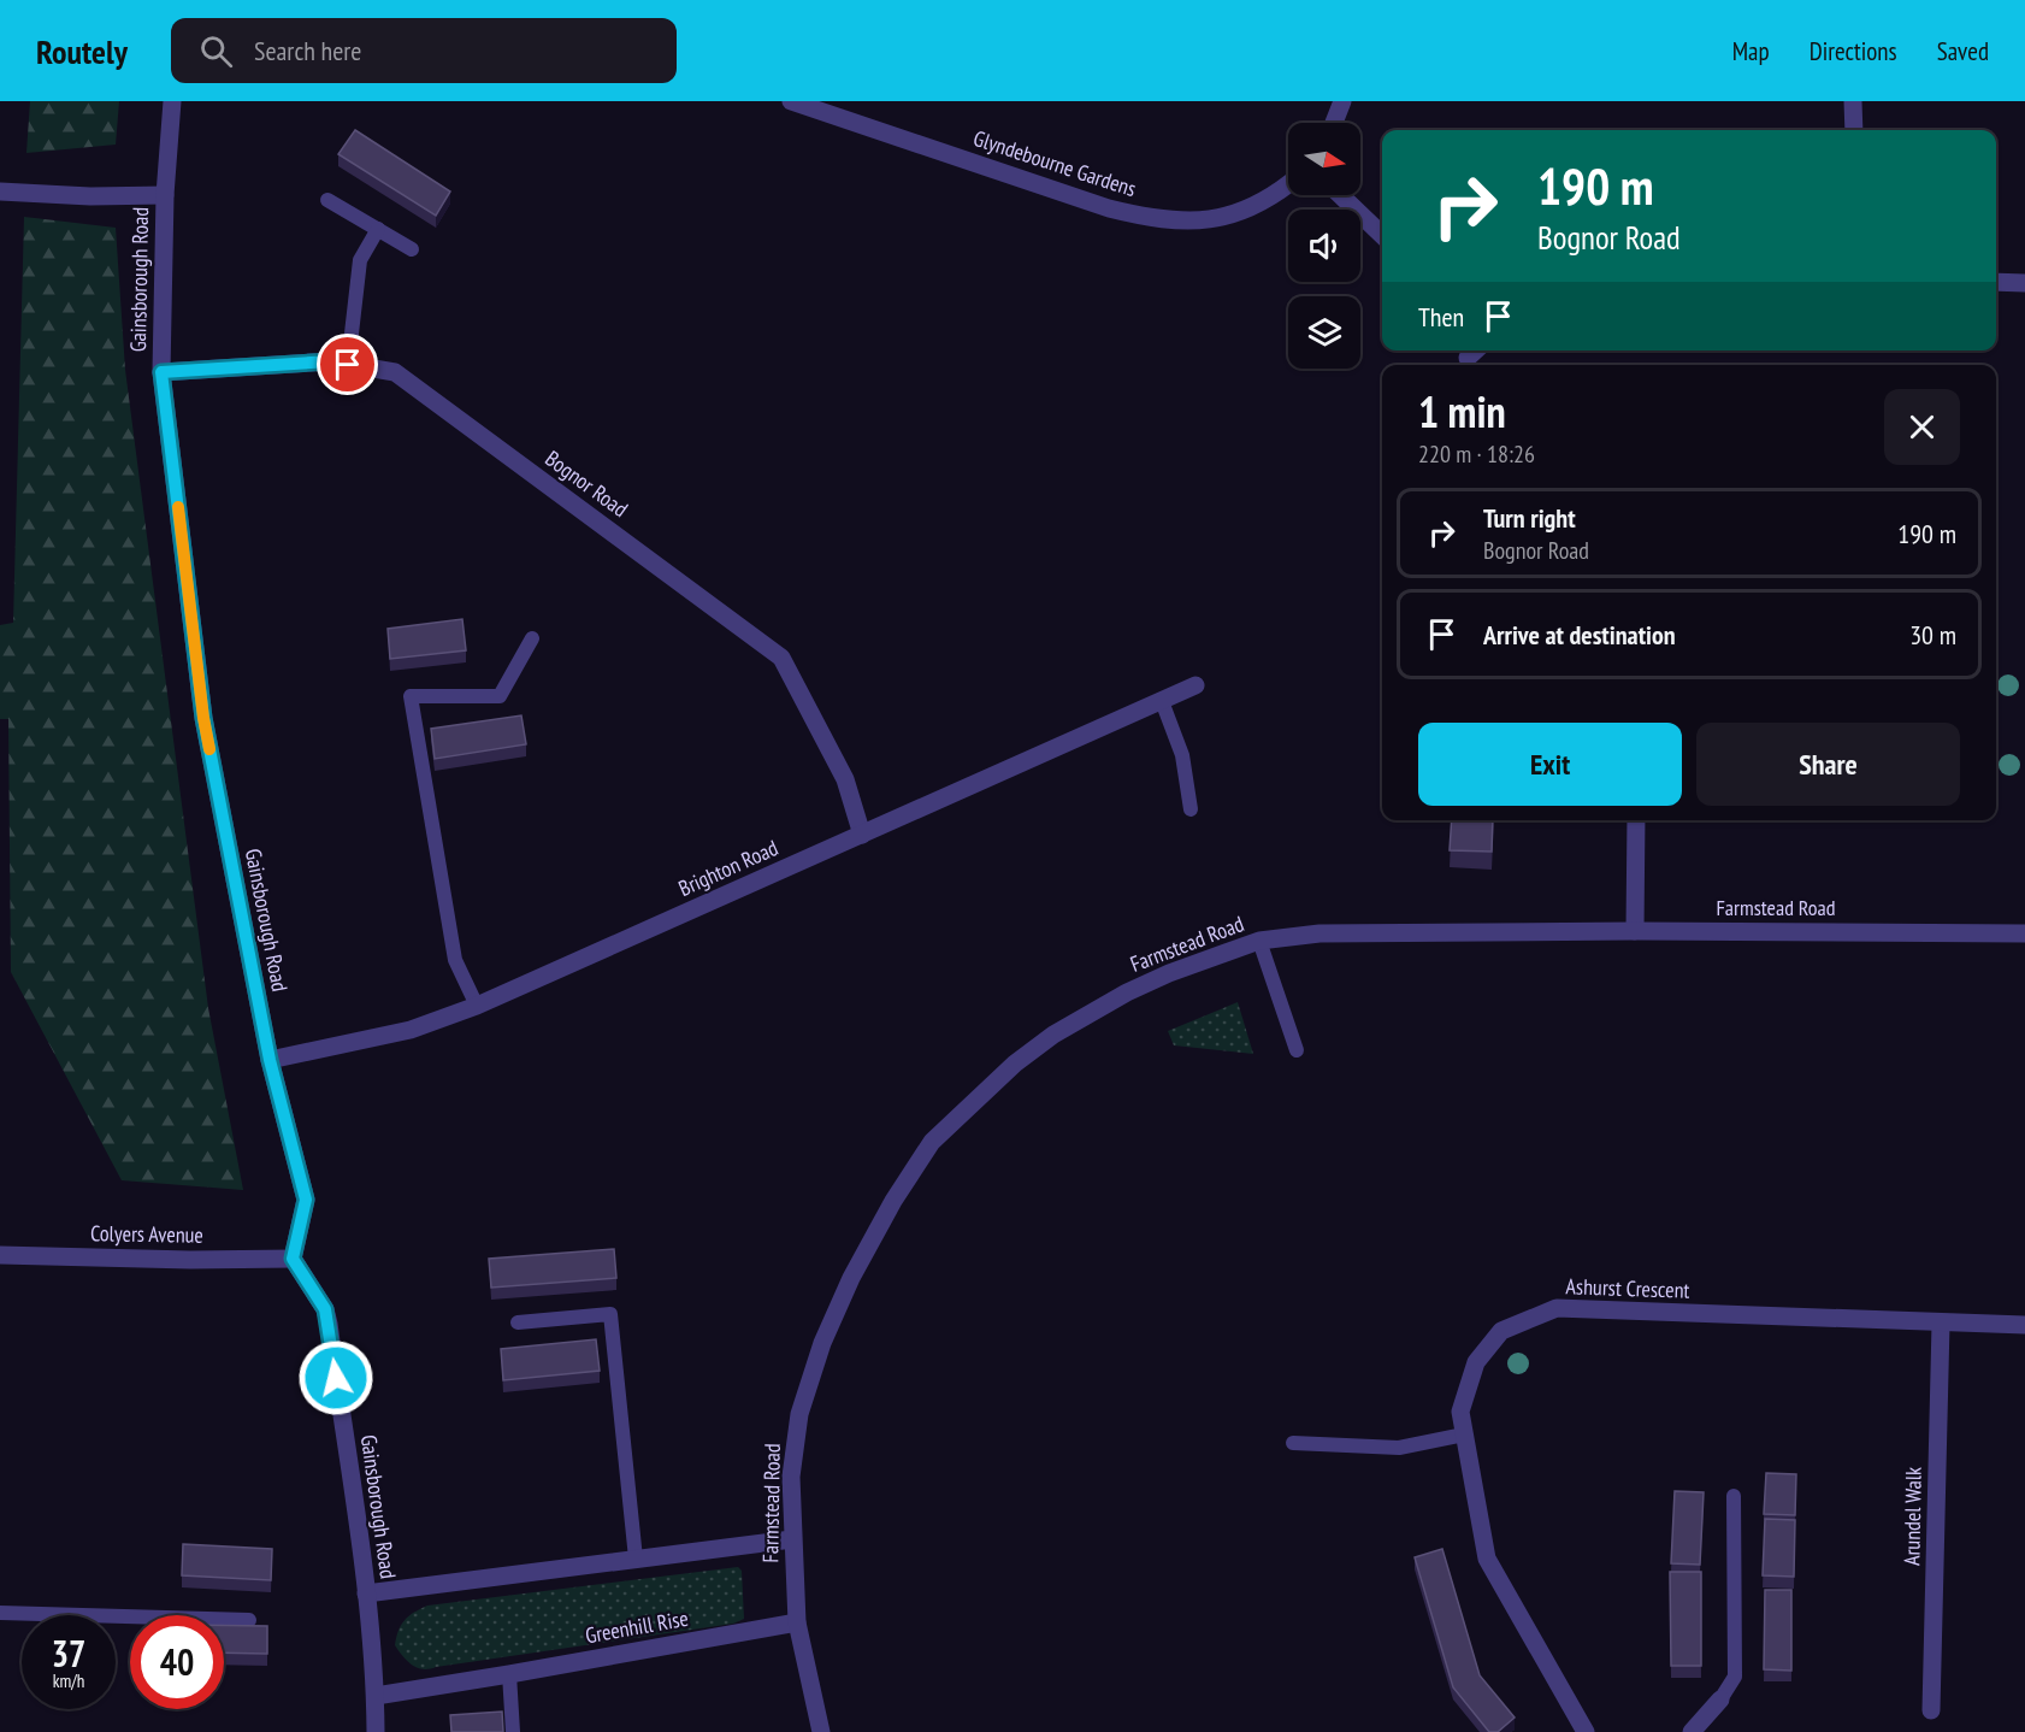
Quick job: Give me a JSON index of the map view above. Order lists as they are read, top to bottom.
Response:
{
  "streets": {
    "street": [
      "Glyndebourne Gardens",
      "Gainsborough Road",
      "Bognor Road",
      "Brighton Road",
      "Farmstead Road",
      "Colyers Avenue",
      "Ashurst Crescent",
      "Arundel Walk",
      "Greenhill Rise"
    ]
  },
  "crossings": [
    ["Gainsborough Road", "Bognor Road"],
    ["Gainsborough Road", "Brighton Road"],
    ["Gainsborough Road", "Colyers Avenue"],
    ["Gainsborough Road", "Greenhill Rise"],
    ["Bognor Road", "Brighton Road"],
    ["Farmstead Road", "Greenhill Rise"],
    ["Ashurst Crescent", "Arundel Walk"]
  ],
  "north": "right",
  "page": {
    "header": "Routely",
    "search": "Search here",
    "nav": ["Map", "Directions", "Saved"],
    "turn": ["190 m", "Bognor Road"],
    "then": "Then",
    "heading": ["1 min", "220 m · 18:26"],
    "list": [
      {
        "name": "Turn right",
        "note": "Bognor Road",
        "value": "190 m"
      },
      {
        "name": "Arrive at destination",
        "value": "30 m"
      }
    ],
    "buttons": ["Exit", "Share"],
    "speed": "37 km/h",
    "limit": "40"
  }
}
